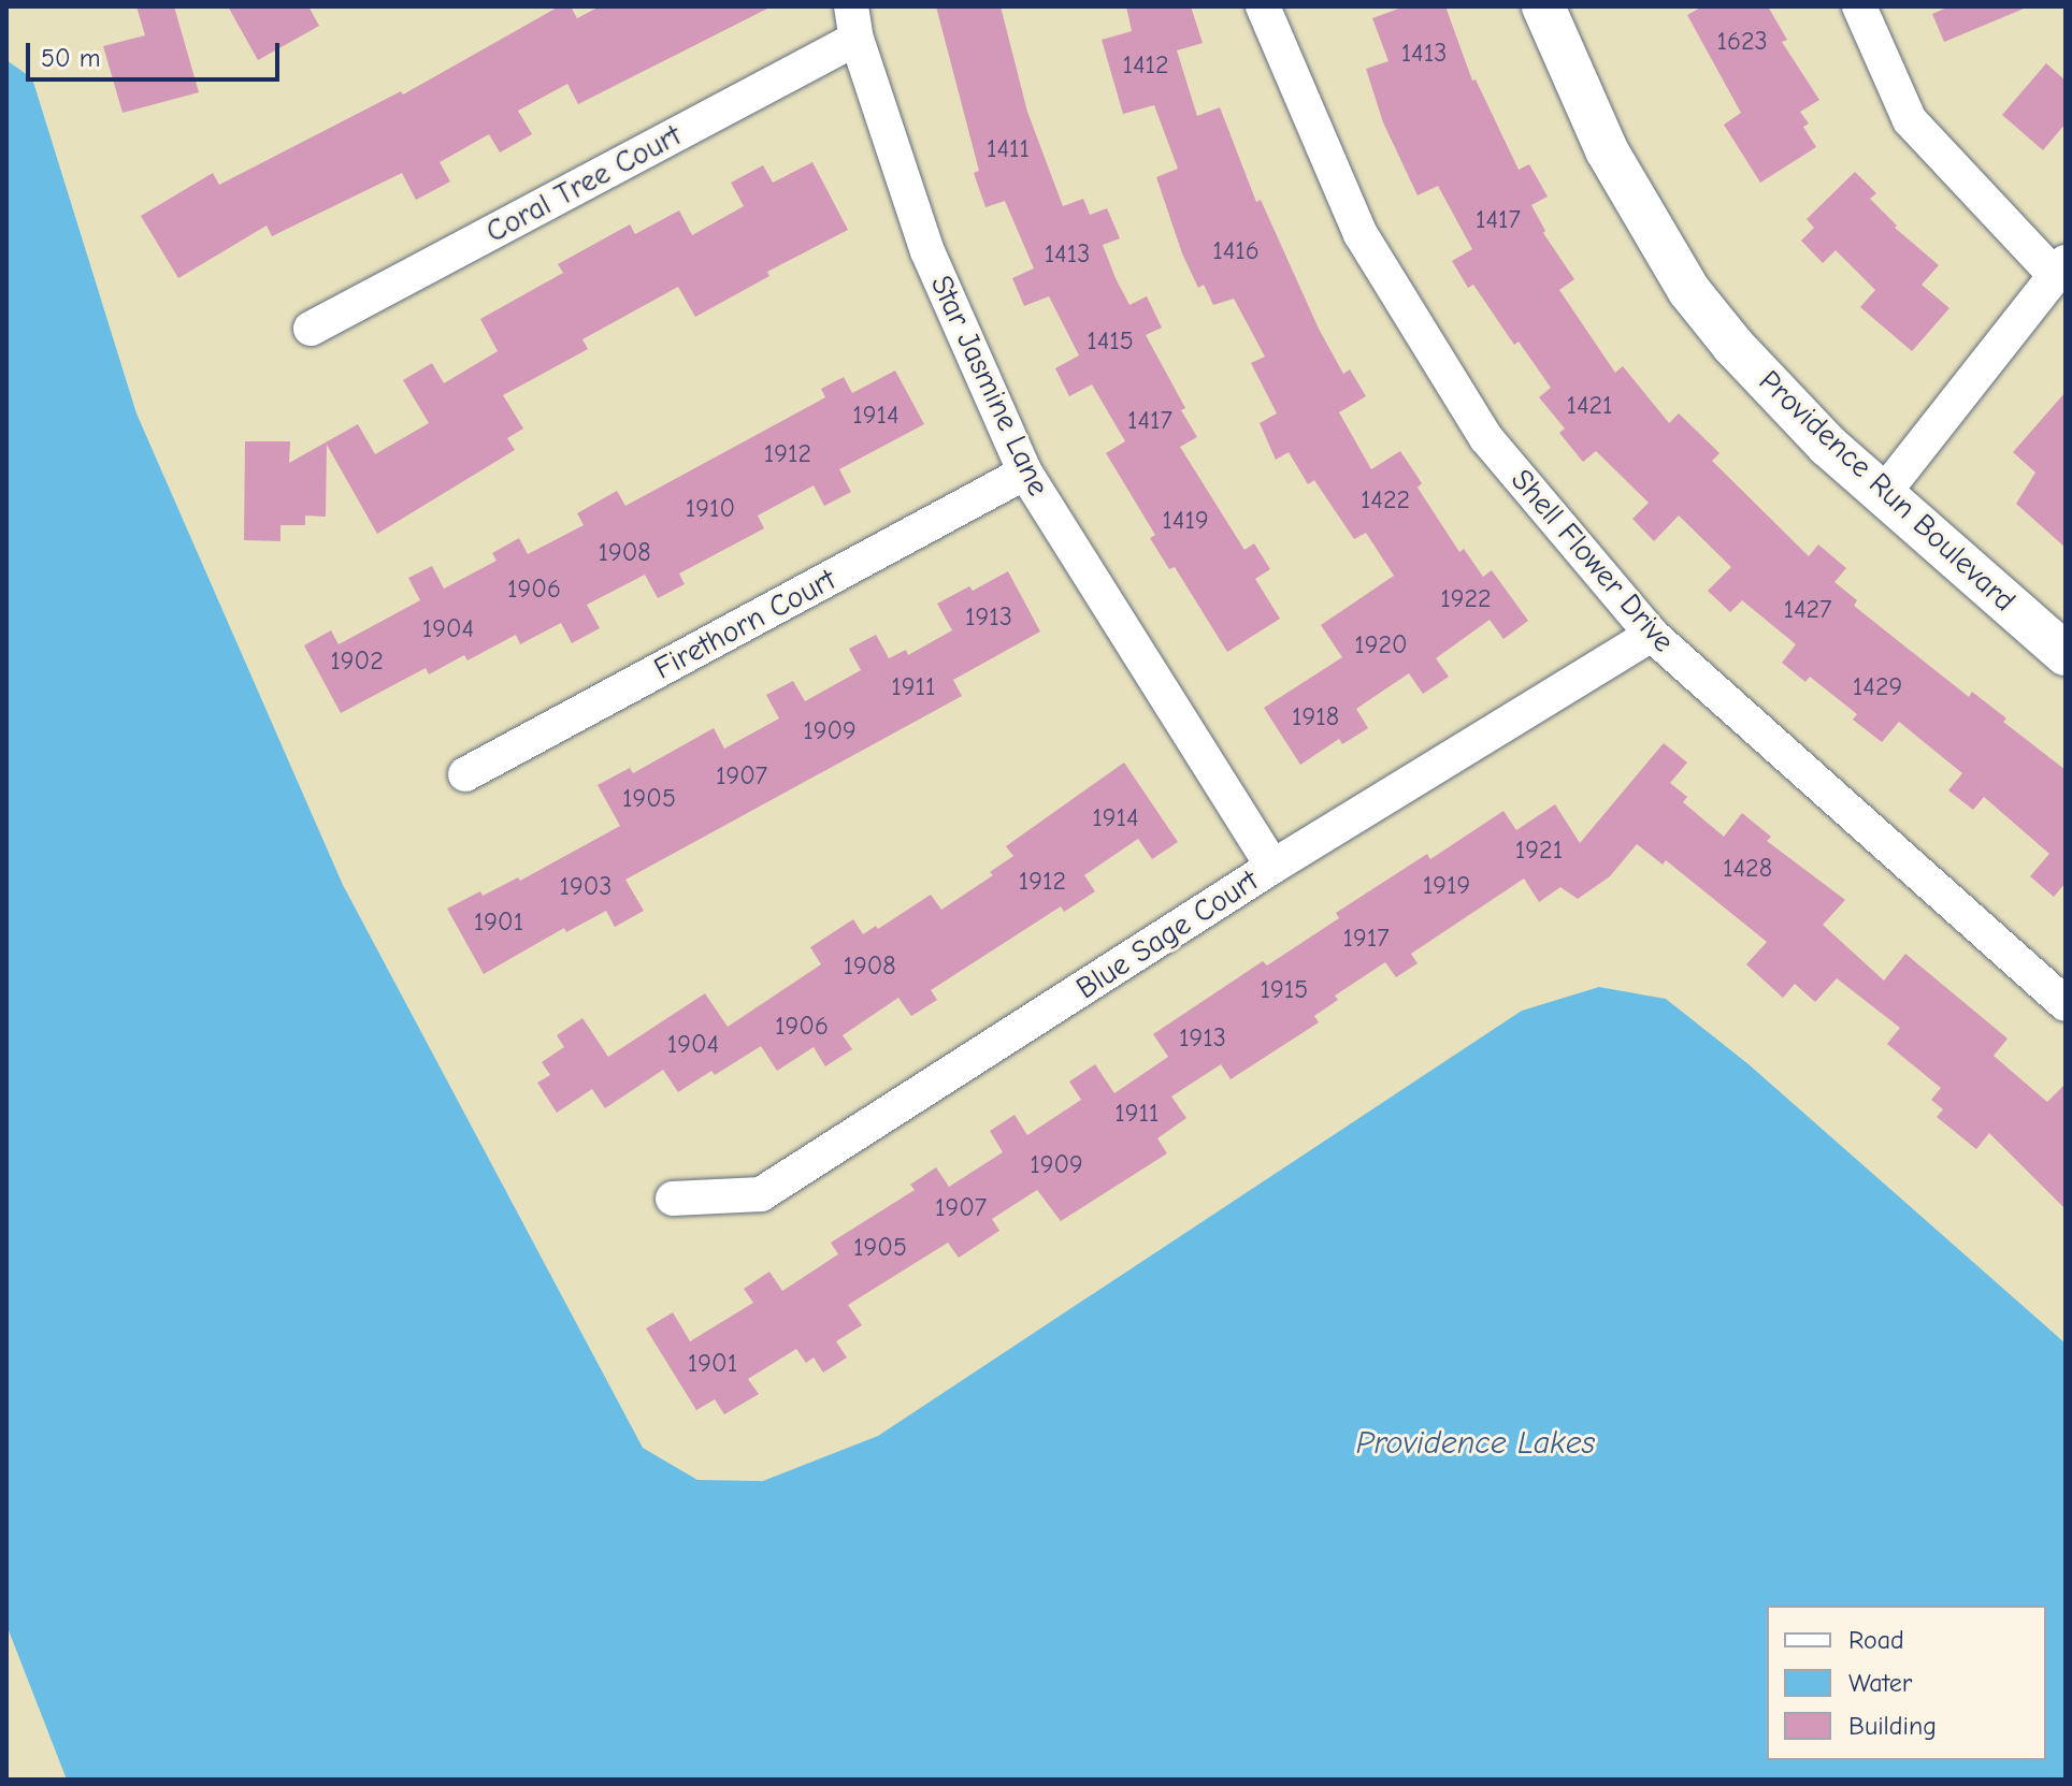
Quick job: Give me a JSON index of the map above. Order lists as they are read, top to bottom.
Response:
{
  "streets": {
    "street": [
      "Coral Tree Court",
      "Star Jasmine Lane",
      "Providence Run Boulevard",
      "Shell Flower Drive",
      "Firethorn Court",
      "Blue Sage Court"
    ]
  },
  "crossings": [
    ["Coral Tree Court", "Star Jasmine Lane"],
    ["Star Jasmine Lane", "Firethorn Court"],
    ["Star Jasmine Lane", "Blue Sage Court"],
    ["Shell Flower Drive", "Blue Sage Court"]
  ],
  "water": ["Providence Lakes"],
  "house_numbers": [
    "1623",
    "1413",
    "1412",
    "1411",
    "1417",
    "1416",
    "1413",
    "1415",
    "1421",
    "1914",
    "1417",
    "1912",
    "1422",
    "1910",
    "1419",
    "1908",
    "1906",
    "1922",
    "1427",
    "1913",
    "1904",
    "1920",
    "1902",
    "1911",
    "1429",
    "1918",
    "1909",
    "1907",
    "1905",
    "1914",
    "1921",
    "1428",
    "1912",
    "1919",
    "1903",
    "1901",
    "1917",
    "1908",
    "1915",
    "1906",
    "1913",
    "1904",
    "1911",
    "1909",
    "1907",
    "1905",
    "1901"
  ],
  "legend": ["Road", "Water", "Building"],
  "scale_bar": "50 m"
}
